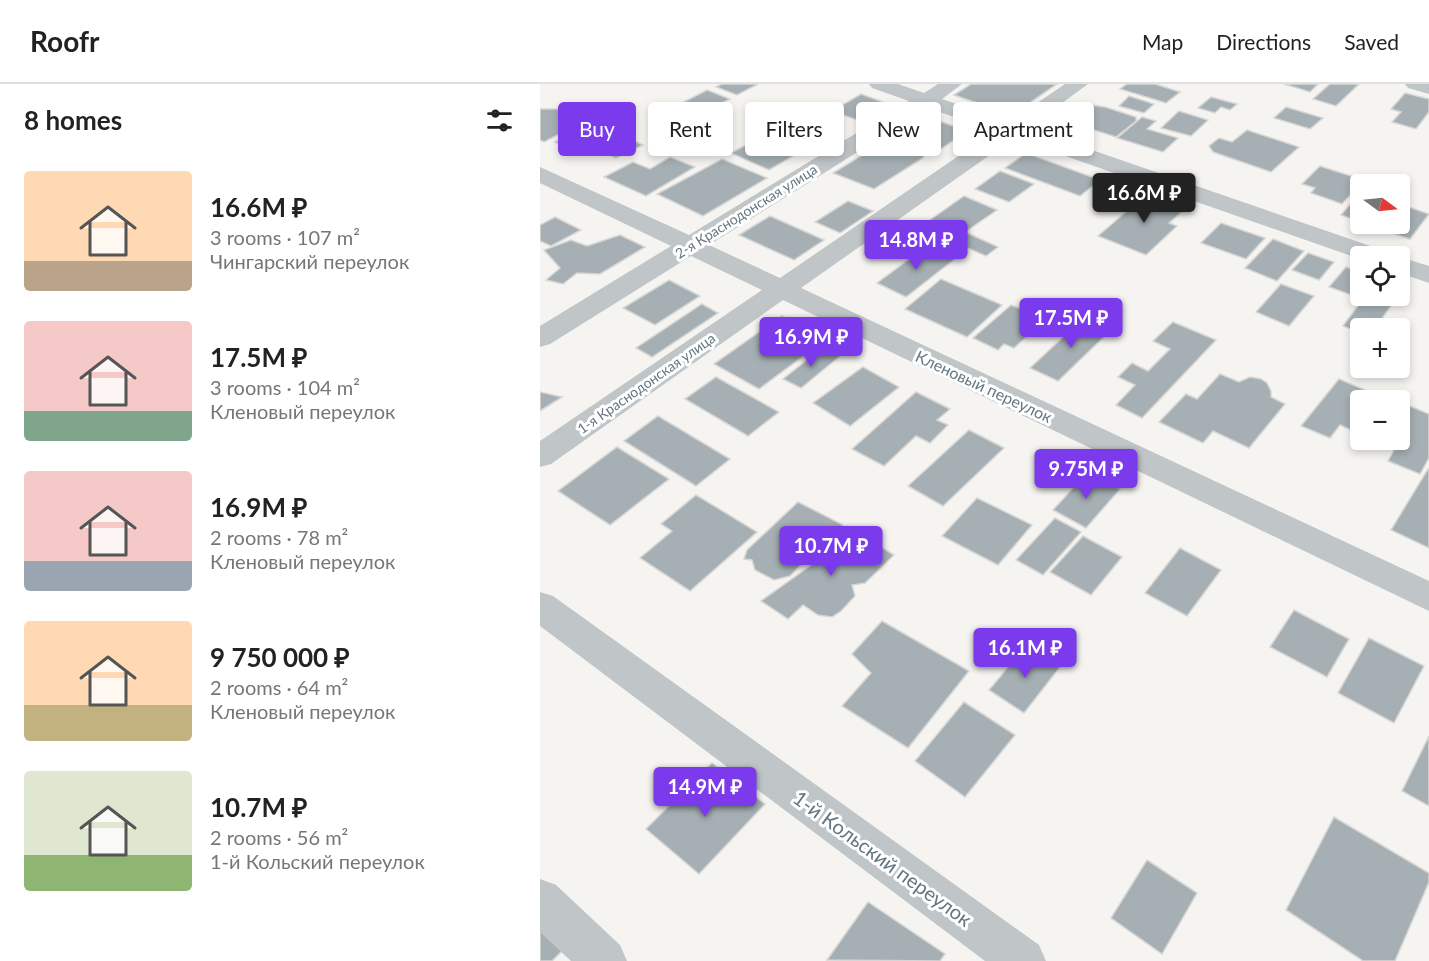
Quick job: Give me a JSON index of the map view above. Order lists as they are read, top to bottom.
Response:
{
  "streets": {
    "street": [
      "2-я Краснодонская улица",
      "1-я Краснодонская улица",
      "Кленовый переулок",
      "1-й Кольский переулок"
    ]
  },
  "crossings": [
    ["2-я Краснодонская улица", "Кленовый переулок"],
    ["1-я Краснодонская улица", "Кленовый переулок"]
  ],
  "north": "right",
  "page": {
    "header": "Roofr",
    "nav": ["Map", "Directions", "Saved"],
    "heading": "8 homes",
    "chip": [
      "Buy",
      "Rent",
      "Filters",
      "New",
      "Apartment"
    ],
    "list": [
      {
        "name": "16.6M ₽",
        "note": "3 rooms · 107 m² · Чингарский переулок"
      },
      {
        "name": "17.5M ₽",
        "note": "3 rooms · 104 m² · Кленовый переулок"
      },
      {
        "name": "16.9M ₽",
        "note": "2 rooms · 78 m² · Кленовый переулок"
      },
      {
        "name": "9 750 000 ₽",
        "note": "2 rooms · 64 m² · Кленовый переулок"
      },
      {
        "name": "10.7M ₽",
        "note": "2 rooms · 56 m² · 1-й Кольский переулок"
      }
    ],
    "price": [
      "16.6M ₽",
      "14.8M ₽",
      "17.5M ₽",
      "16.9M ₽",
      "9.75M ₽",
      "10.7M ₽",
      "16.1M ₽",
      "14.9M ₽"
    ],
    "map_buttons": ["+", "−"]
  }
}
